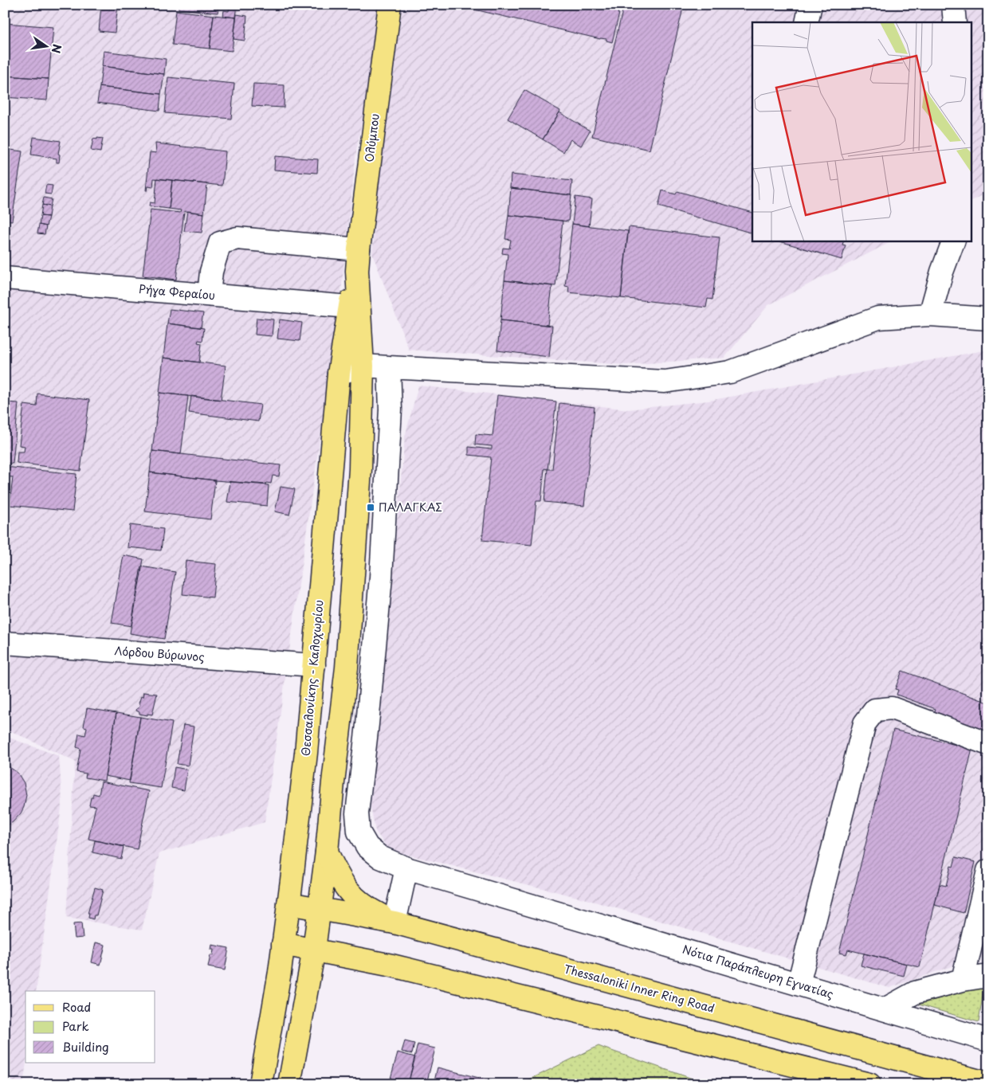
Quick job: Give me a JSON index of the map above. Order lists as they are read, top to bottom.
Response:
{
  "streets": {
    "main road": ["Ολύμπου", "Θεσσαλονίκης - Καλοχωρίου", "Thessaloniki Inner Ring Road"],
    "street": ["Ρήγα Φεραίου", "Λόρδου Βύρωνος", "Νότια Παράπλευρη Εγνατίας"]
  },
  "crossings": [
    ["Ολύμπου", "Θεσσαλονίκης - Καλοχωρίου"],
    ["Ρήγα Φεραίου", "Θεσσαλονίκης - Καλοχωρίου"],
    ["Λόρδου Βύρωνος", "Θεσσαλονίκης - Καλοχωρίου"],
    ["Θεσσαλονίκης - Καλοχωρίου", "Thessaloniki Inner Ring Road"]
  ],
  "places": {
    "transit": ["ΠΑΛΑΓΚΑΣ"]
  },
  "legend": ["Road", "Park", "Building"],
  "north": "right"
}
